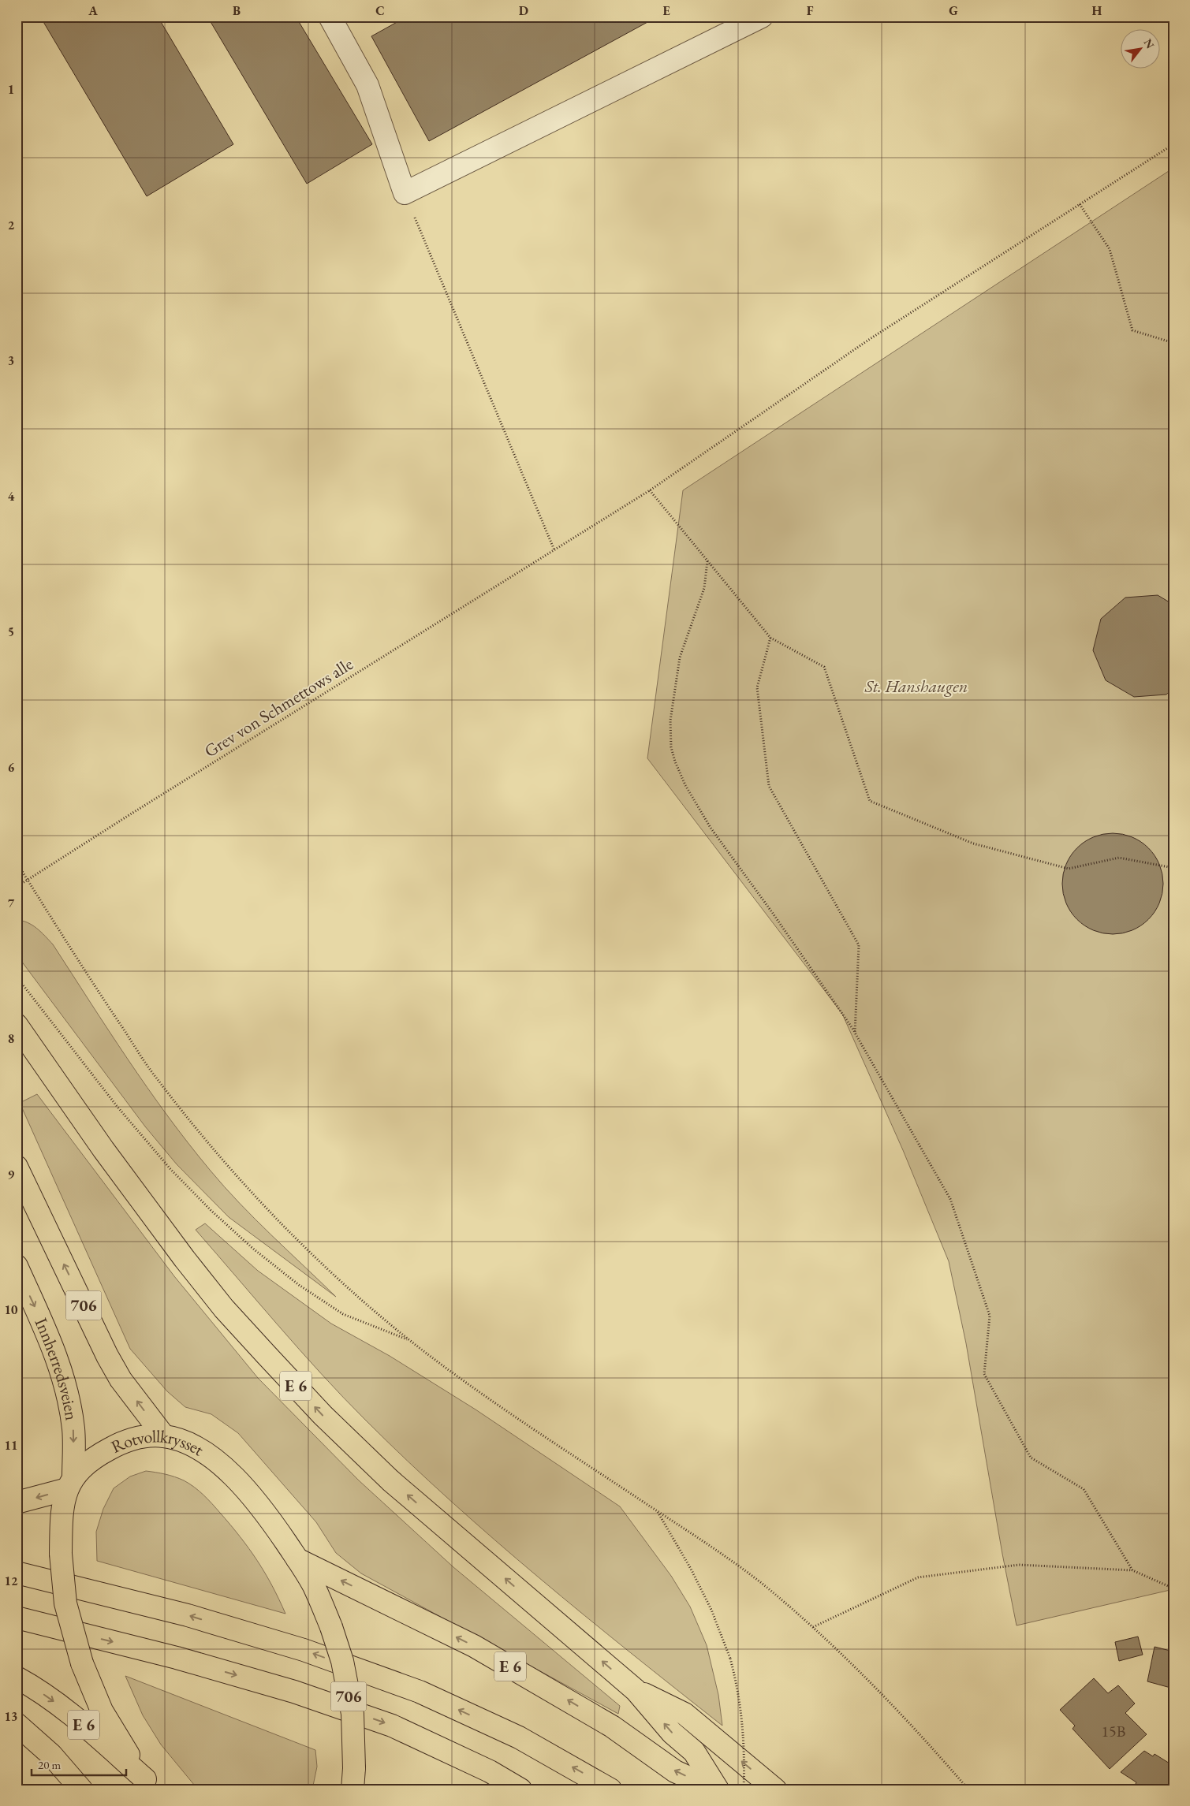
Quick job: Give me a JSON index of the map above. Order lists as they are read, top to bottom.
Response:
{
  "streets": {
    "highway": [
      "706",
      "Innherredsveien",
      "E 6",
      "Rotvollkrysset"
    ],
    "path": ["Grev von Schmettows alle"]
  },
  "crossings": [
    ["706", "Innherredsveien"],
    ["706", "E 6"],
    ["706", "Rotvollkrysset"],
    ["Innherredsveien", "Rotvollkrysset"],
    ["E 6", "Rotvollkrysset"]
  ],
  "parks": ["St. Hanshaugen"],
  "house_numbers": ["15B"],
  "scale_bar": "20 m",
  "north": "top right",
  "grid": {
    "columns": [
      "A",
      "B",
      "C",
      "D",
      "E",
      "F",
      "G",
      "H"
    ],
    "rows": [
      "1",
      "2",
      "3",
      "4",
      "5",
      "6",
      "7",
      "8",
      "9",
      "10",
      "11",
      "12",
      "13"
    ]
  }
}
